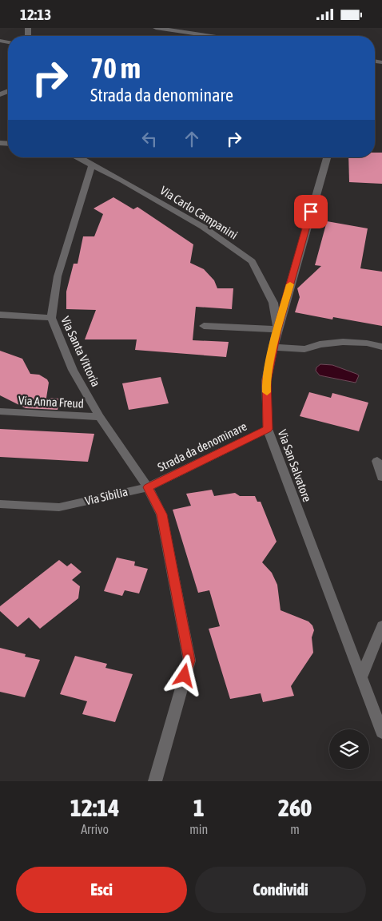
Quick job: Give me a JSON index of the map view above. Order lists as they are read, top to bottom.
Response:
{
  "streets": {
    "street": [
      "Via Carlo Campanini",
      "Via Santa Vittoria",
      "Via Anna Freud",
      "Strada da denominare",
      "Via San Salvatore",
      "Via Sibilia"
    ]
  },
  "crossings": [
    ["Via Carlo Campanini", "Via Santa Vittoria"],
    ["Via Carlo Campanini", "Via San Salvatore"],
    ["Via Santa Vittoria", "Via Anna Freud"],
    ["Via Santa Vittoria", "Strada da denominare"],
    ["Via Santa Vittoria", "Via Sibilia"],
    ["Strada da denominare", "Via San Salvatore"],
    ["Strada da denominare", "Via Sibilia"]
  ],
  "page": {
    "status": "12:13",
    "turn": ["70 m", "Strada da denominare"],
    "eta": [
      "12:14",
      "Arrivo",
      "1",
      "min",
      "260",
      "m"
    ],
    "buttons": ["Esci", "Condividi"]
  }
}
